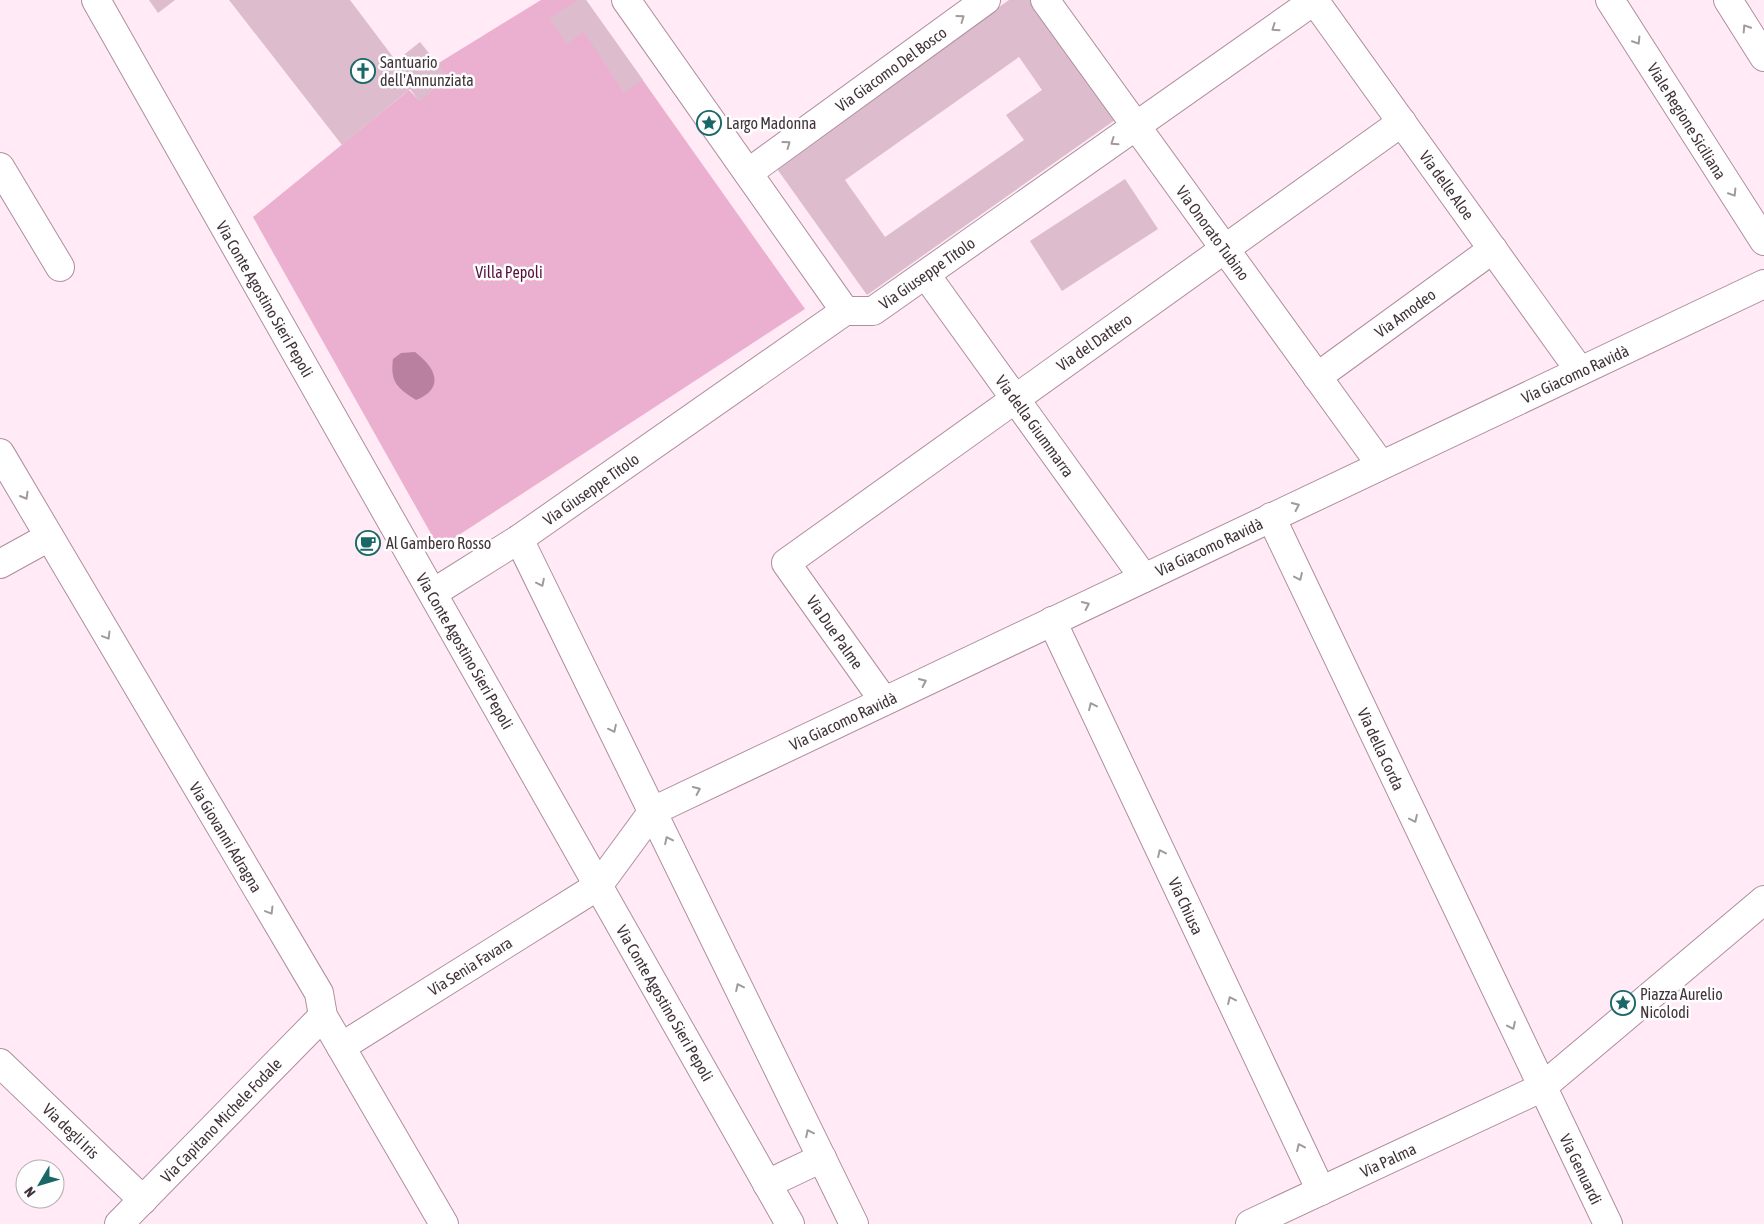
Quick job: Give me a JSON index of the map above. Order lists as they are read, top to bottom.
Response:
{
  "streets": {
    "street": [
      "Via Giacomo Del Bosco",
      "Viale Regione Siciliana",
      "Via delle Aloe",
      "Via Onorato Tubino",
      "Via Giuseppe Titolo",
      "Via Conte Agostino Sieri Pepoli",
      "Via Amodeo",
      "Via del Dattero",
      "Via Giacomo Ravidà",
      "Via della Giummarra",
      "Via Due Palme",
      "Via della Corda",
      "Via Giovanni Adragna",
      "Via Chiusa",
      "Via Senia Favara",
      "Via Capitano Michele Fodale",
      "Via degli Iris",
      "Via Palma",
      "Via Genuardi"
    ]
  },
  "crossings": [
    ["Via delle Aloe", "Via Giuseppe Titolo"],
    ["Via delle Aloe", "Via Amodeo"],
    ["Via delle Aloe", "Via del Dattero"],
    ["Via delle Aloe", "Via Giacomo Ravidà"],
    ["Via Onorato Tubino", "Via Giuseppe Titolo"],
    ["Via Onorato Tubino", "Via Amodeo"],
    ["Via Onorato Tubino", "Via del Dattero"],
    ["Via Onorato Tubino", "Via Giacomo Ravidà"],
    ["Via Giuseppe Titolo", "Via Conte Agostino Sieri Pepoli"],
    ["Via Giuseppe Titolo", "Via della Giummarra"],
    ["Via Conte Agostino Sieri Pepoli", "Via Senia Favara"],
    ["Via del Dattero", "Via della Giummarra"],
    ["Via del Dattero", "Via Due Palme"],
    ["Via Giacomo Ravidà", "Via della Giummarra"],
    ["Via Giacomo Ravidà", "Via Due Palme"],
    ["Via Giacomo Ravidà", "Via della Corda"],
    ["Via Giacomo Ravidà", "Via Chiusa"],
    ["Via della Corda", "Via Palma"],
    ["Via della Corda", "Via Genuardi"],
    ["Via Giovanni Adragna", "Via Senia Favara"],
    ["Via Giovanni Adragna", "Via Capitano Michele Fodale"],
    ["Via Chiusa", "Via Palma"],
    ["Via Capitano Michele Fodale", "Via degli Iris"],
    ["Via Palma", "Via Genuardi"]
  ],
  "one_way": [
    "Via Giacomo Del Bosco",
    "Viale Regione Siciliana",
    "Via Giuseppe Titolo",
    "Via Giacomo Ravidà",
    "Via della Corda",
    "Via Giovanni Adragna",
    "Via Chiusa"
  ],
  "parks": ["Villa Pepoli"],
  "places": {
    "church": ["Santuario dell'Annunziata"],
    "place": ["Largo Madonna", "Piazza Aurelio Nicolodi"],
    "cafe": ["Al Gambero Rosso"]
  },
  "north": "bottom left"
}
